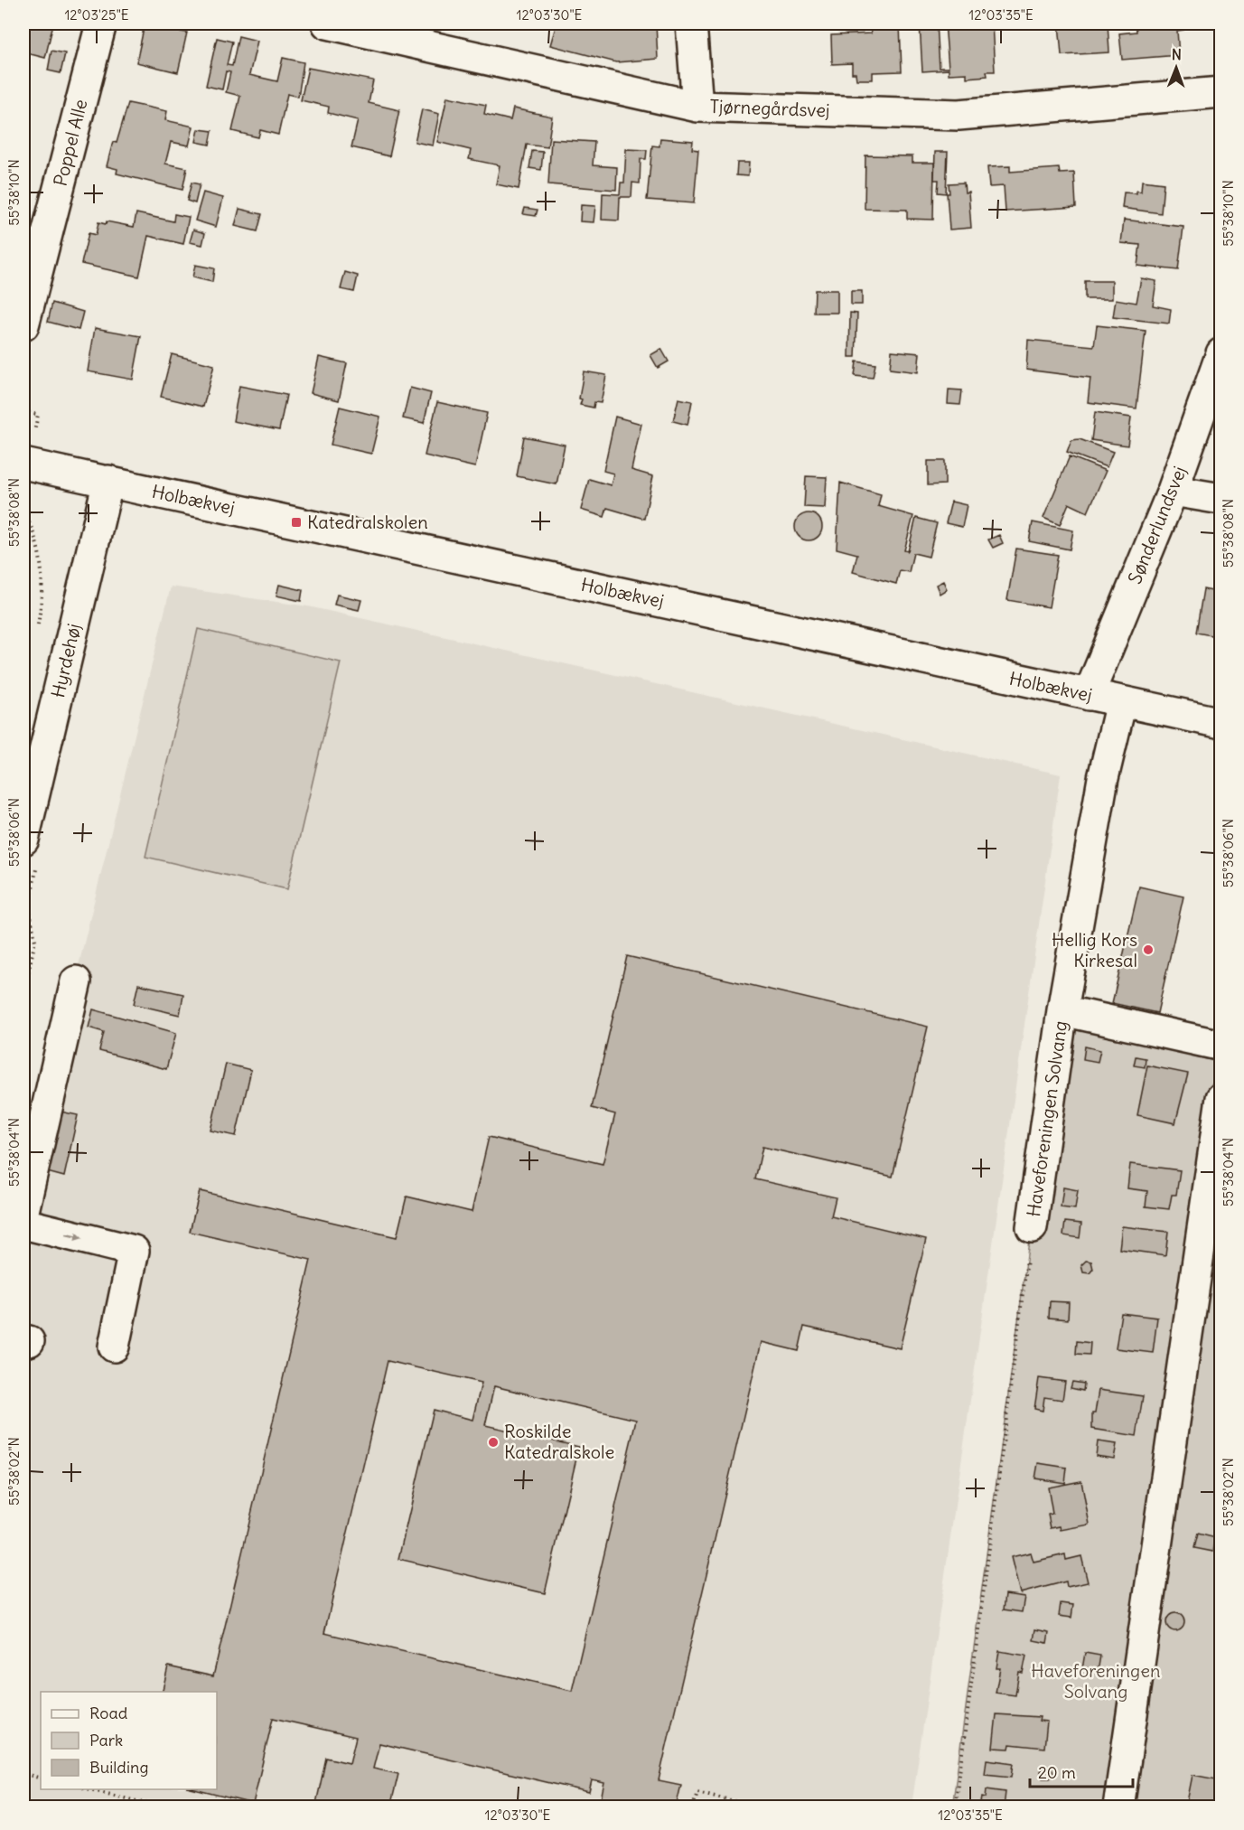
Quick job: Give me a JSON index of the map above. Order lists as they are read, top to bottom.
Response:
{
  "streets": {
    "street": [
      "Tjørnegårdsvej",
      "Poppel Alle",
      "Holbækvej",
      "Sønderlundsvej",
      "Hyrdehøj",
      "Haveforeningen Solvang"
    ]
  },
  "crossings": [
    ["Holbækvej", "Sønderlundsvej"],
    ["Holbækvej", "Hyrdehøj"]
  ],
  "parks": ["Haveforeningen Solvang"],
  "places": {
    "transit": ["Katedralskolen"],
    "other": ["Hellig Kors Kirkesal", "Roskilde Katedralskole"]
  },
  "legend": ["Road", "Park", "Building"],
  "scale_bar": "20 m",
  "north": "top",
  "coordinates": [
    "12°03'25\"E",
    "12°03'30\"E",
    "12°03'35\"E",
    "55°38'10\"N",
    "55°38'08\"N",
    "55°38'06\"N",
    "55°38'04\"N",
    "55°38'02\"N"
  ]
}
